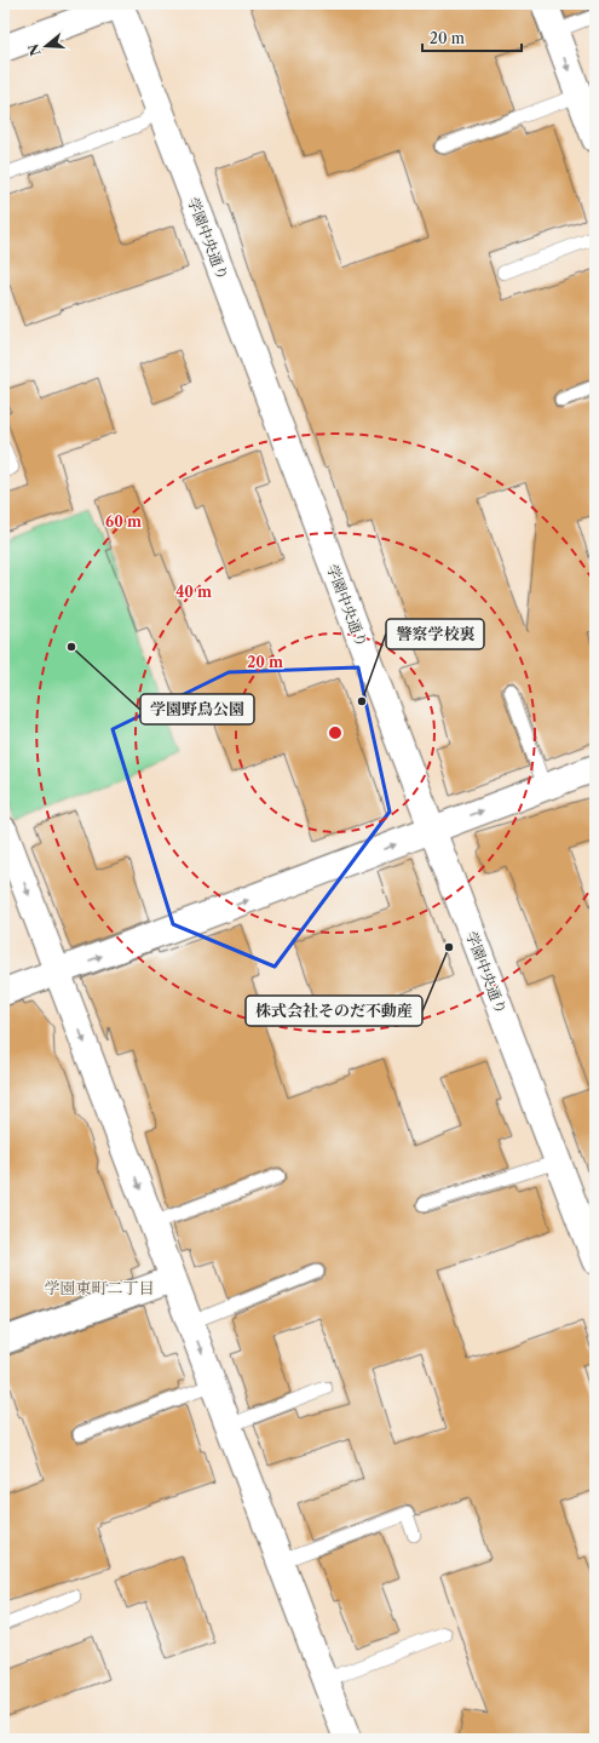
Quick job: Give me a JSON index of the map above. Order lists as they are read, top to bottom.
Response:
{
  "streets": {
    "street": ["学園中央通り"]
  },
  "districts": ["学園東町二丁目"],
  "places": ["学園野鳥公園", "警察学校裏", "株式会社そのだ不動産"],
  "scale_bar": "20 m",
  "north": "left",
  "rings": ["60 m", "40 m", "20 m"]
}
